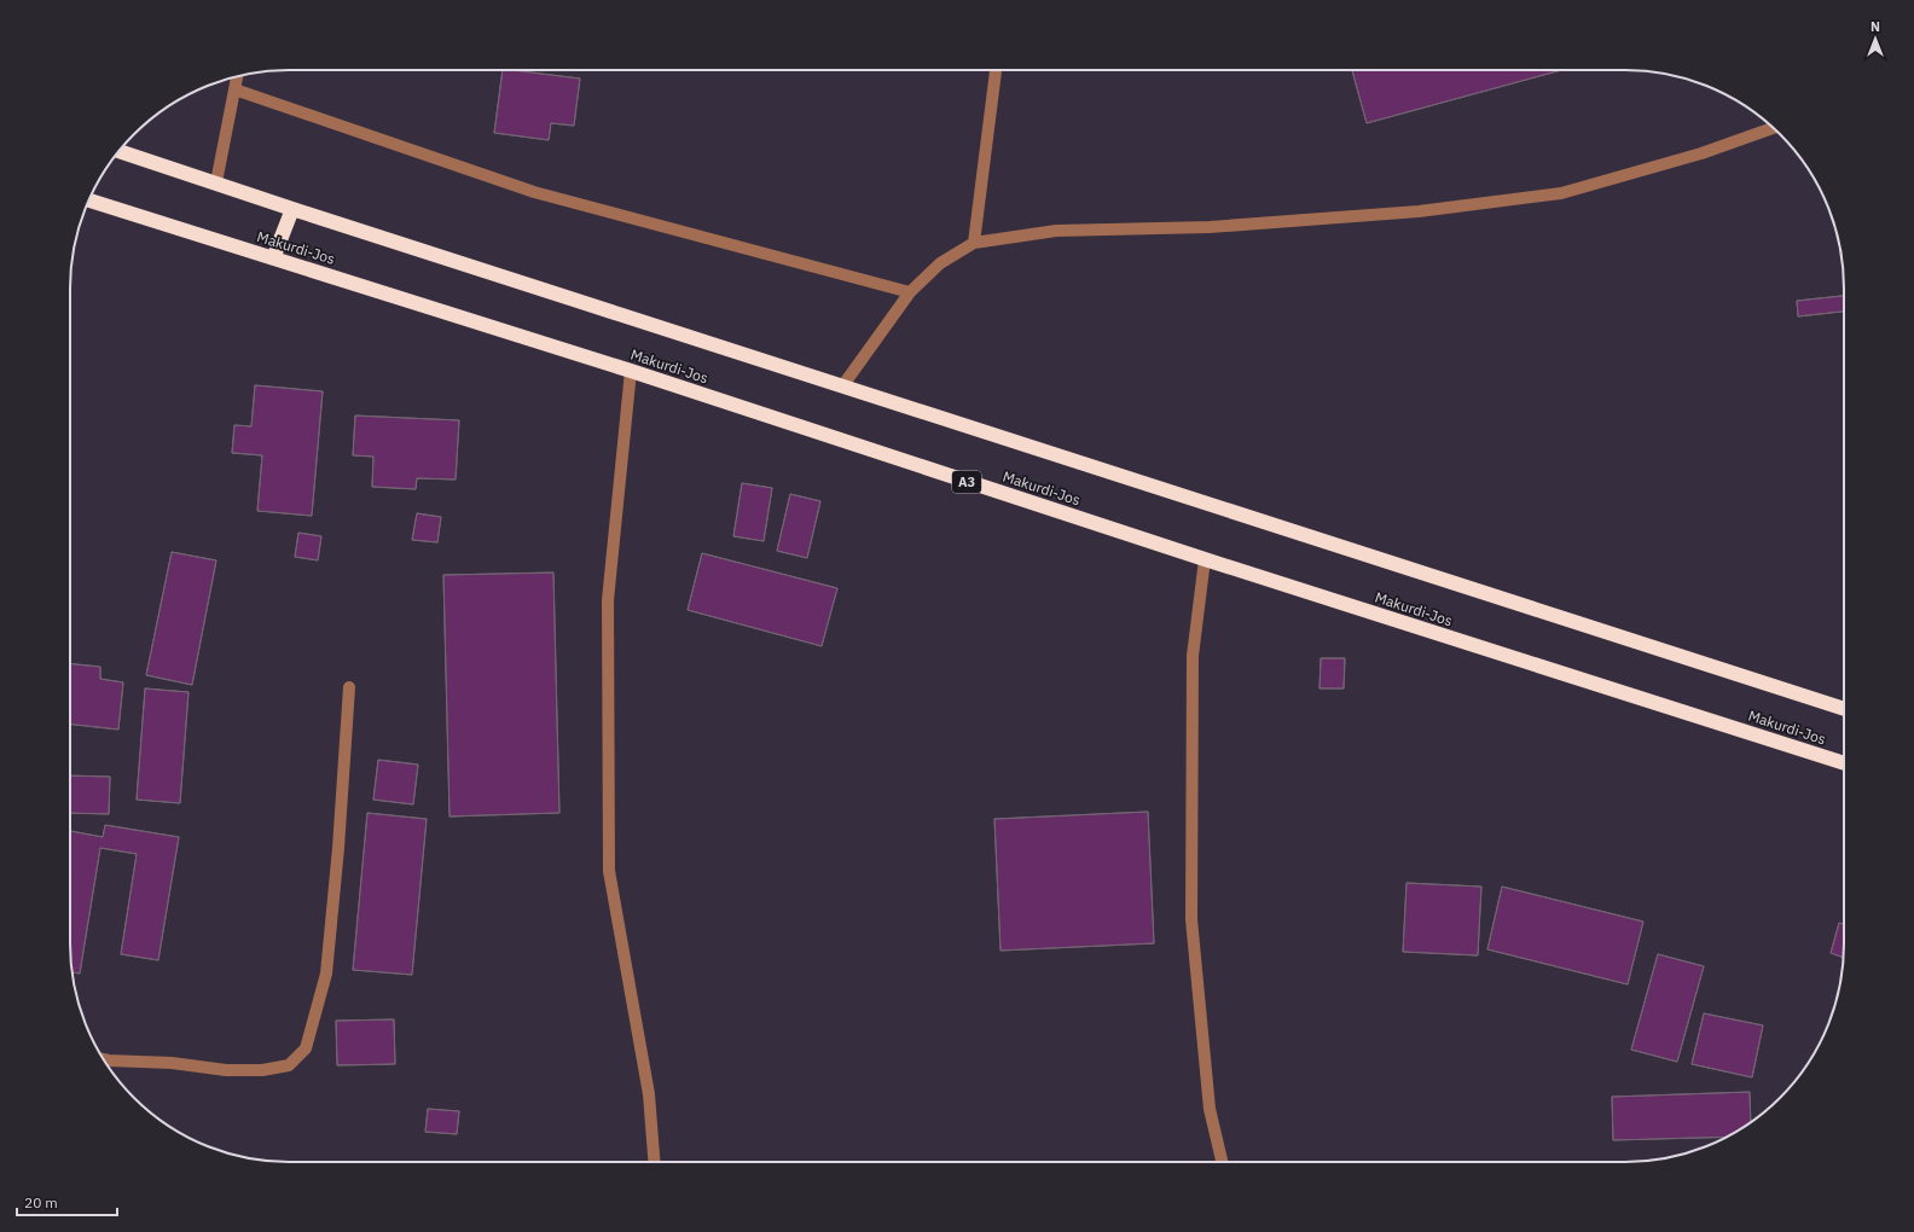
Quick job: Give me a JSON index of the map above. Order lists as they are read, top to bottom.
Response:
{
  "streets": {
    "highway": ["Makurdi-Jos", "A3"]
  },
  "scale_bar": "20 m",
  "north": "top"
}
